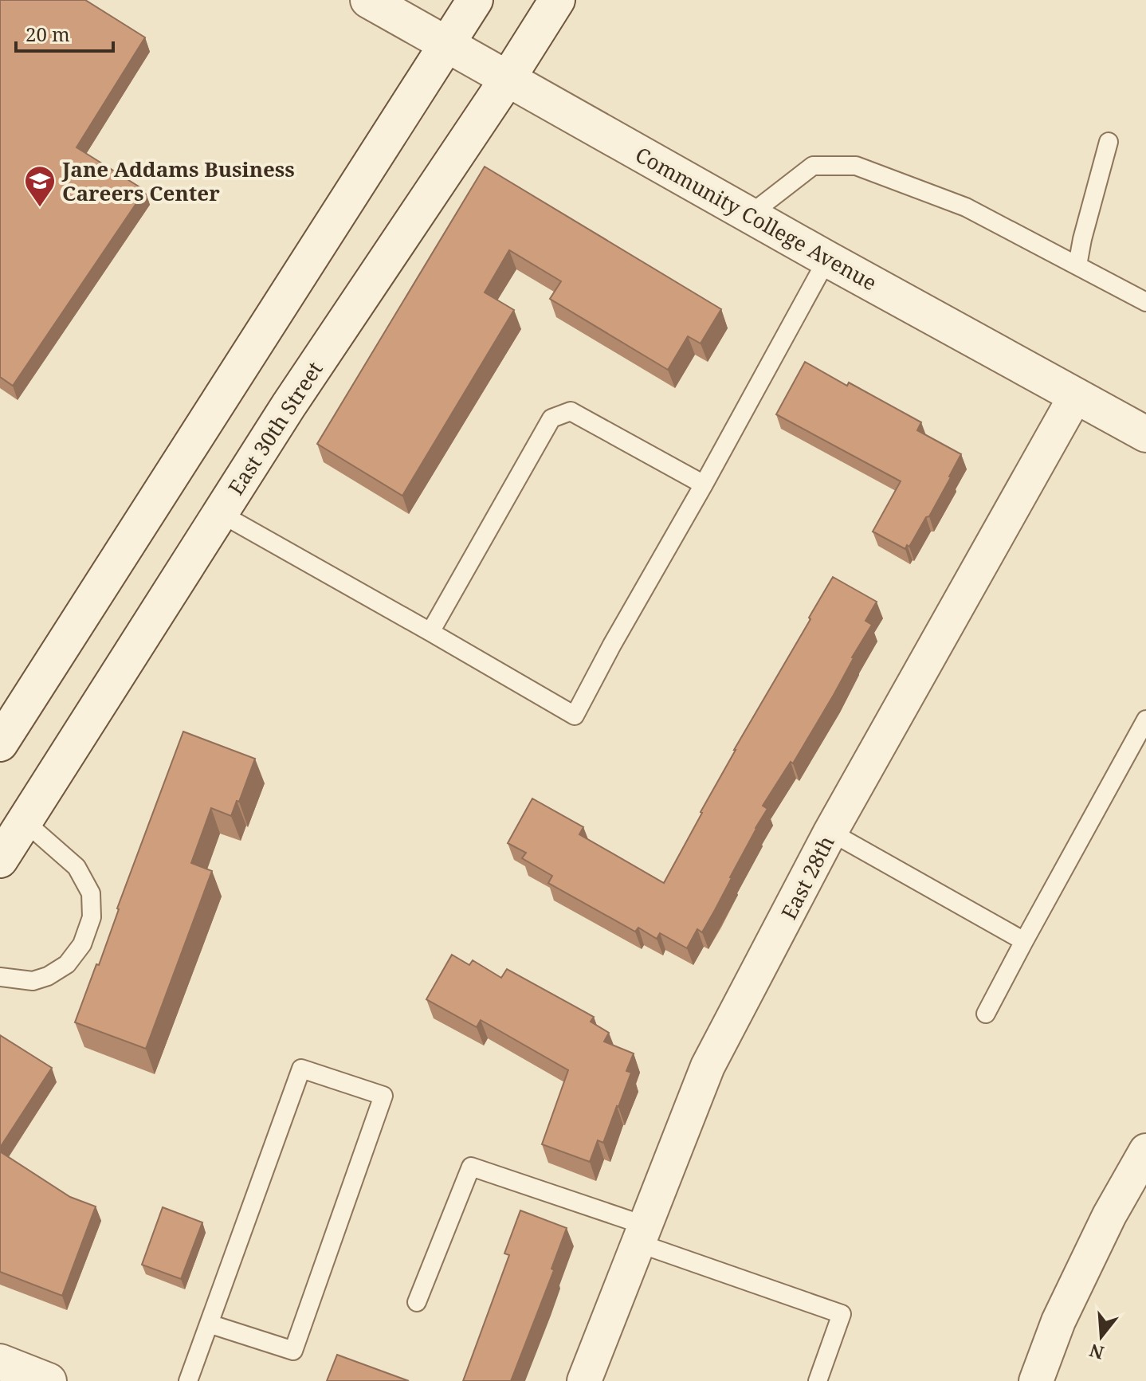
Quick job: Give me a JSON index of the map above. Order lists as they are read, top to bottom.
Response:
{
  "streets": {
    "main road": ["Community College Avenue", "East 30th Street"],
    "street": ["East 28th"]
  },
  "crossings": [
    ["Community College Avenue", "East 30th Street"],
    ["Community College Avenue", "East 28th"]
  ],
  "places": {
    "school or university": ["Jane Addams Business Careers Center"]
  },
  "scale_bar": "20 m",
  "north": "bottom"
}
